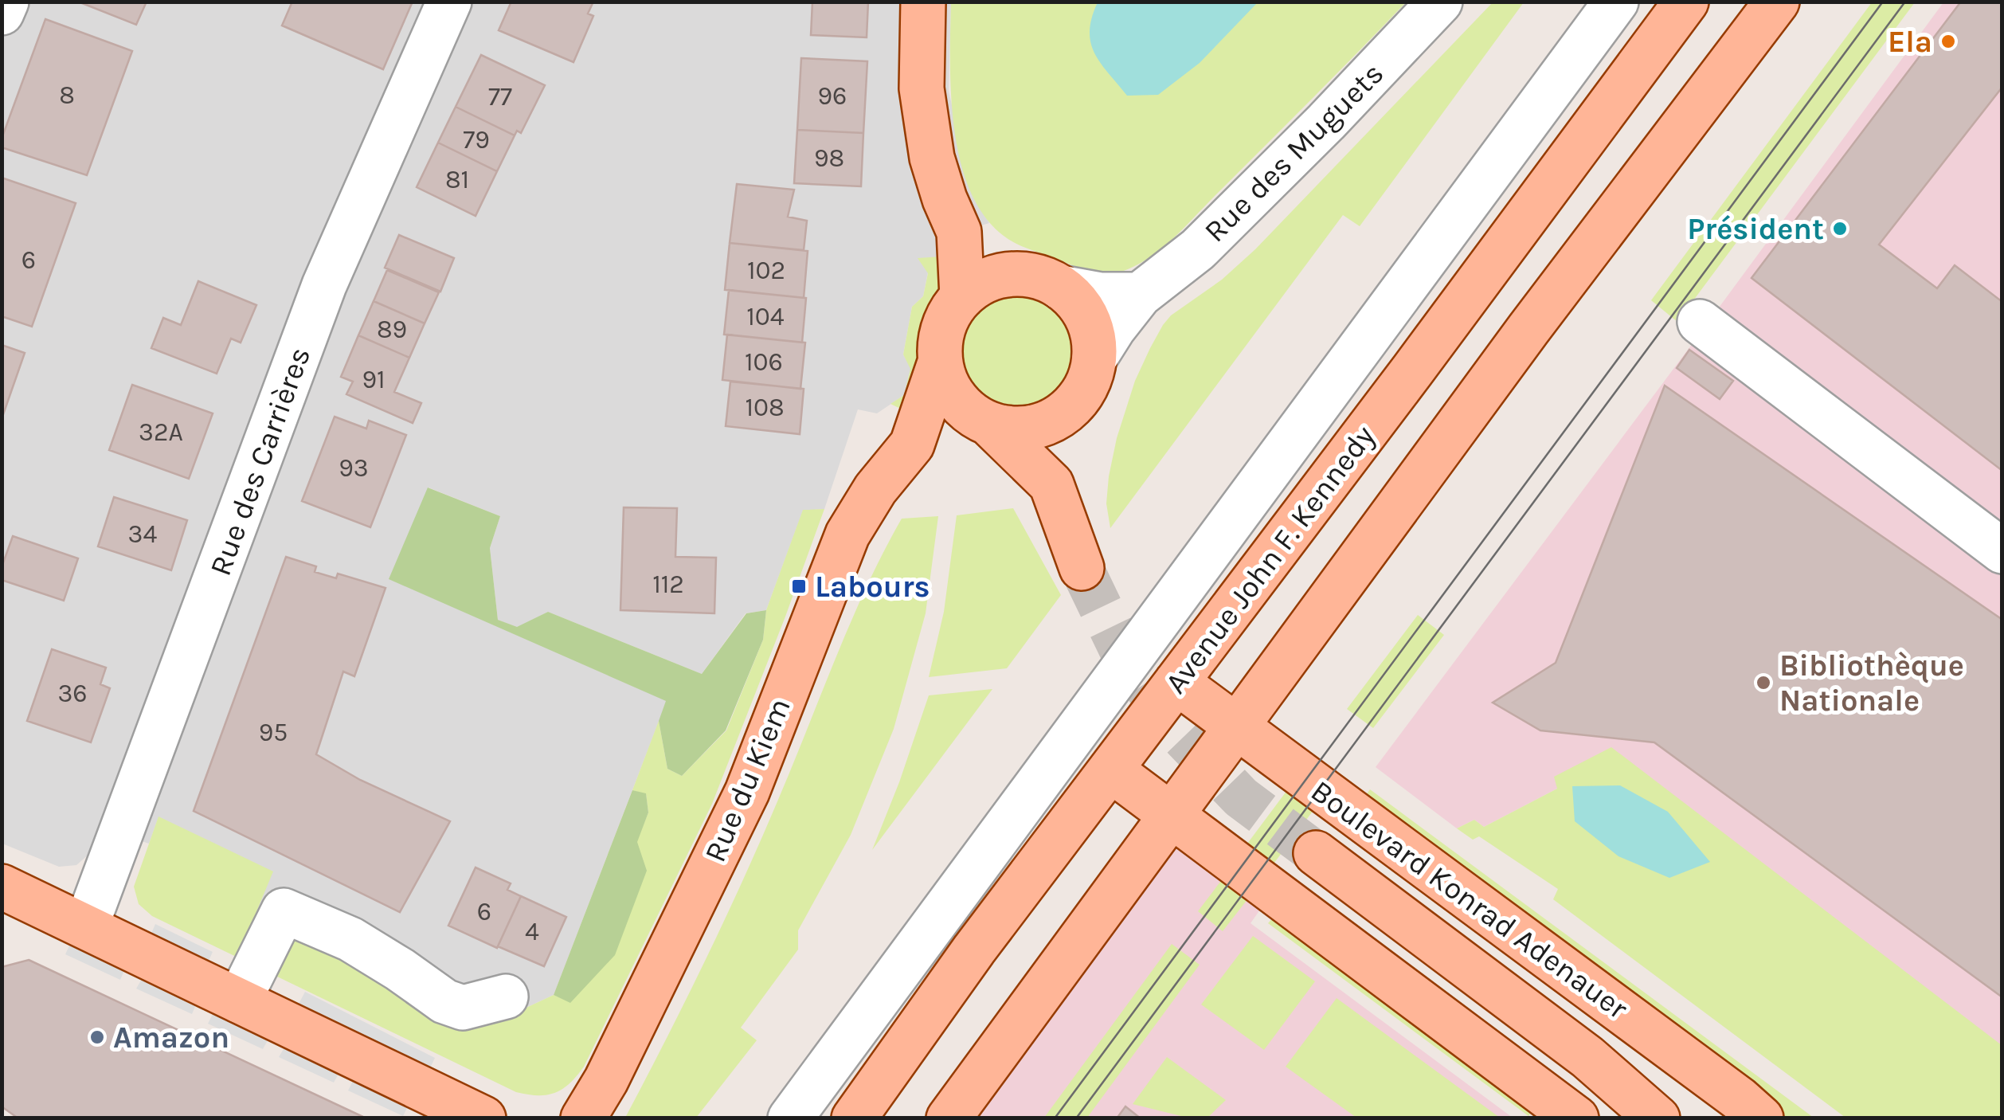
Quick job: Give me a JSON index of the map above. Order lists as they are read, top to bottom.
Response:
{
  "streets": {
    "main road": ["Avenue John F. Kennedy", "Rue du Kiem", "Boulevard Konrad Adenauer"],
    "street": ["Rue des Muguets", "Rue des Carrières"]
  },
  "crossings": [
    ["Rue des Muguets", "Rue du Kiem"],
    ["Avenue John F. Kennedy", "Boulevard Konrad Adenauer"]
  ],
  "places": {
    "other": [
      "Ela",
      "Président",
      "Bibliothèque Nationale",
      "Amazon"
    ],
    "transit": ["Labours"]
  },
  "house_numbers": [
    "8",
    "96",
    "77",
    "79",
    "98",
    "81",
    "6",
    "102",
    "104",
    "89",
    "106",
    "91",
    "108",
    "32A",
    "93",
    "34",
    "112",
    "36",
    "95",
    "6",
    "4"
  ]
}
